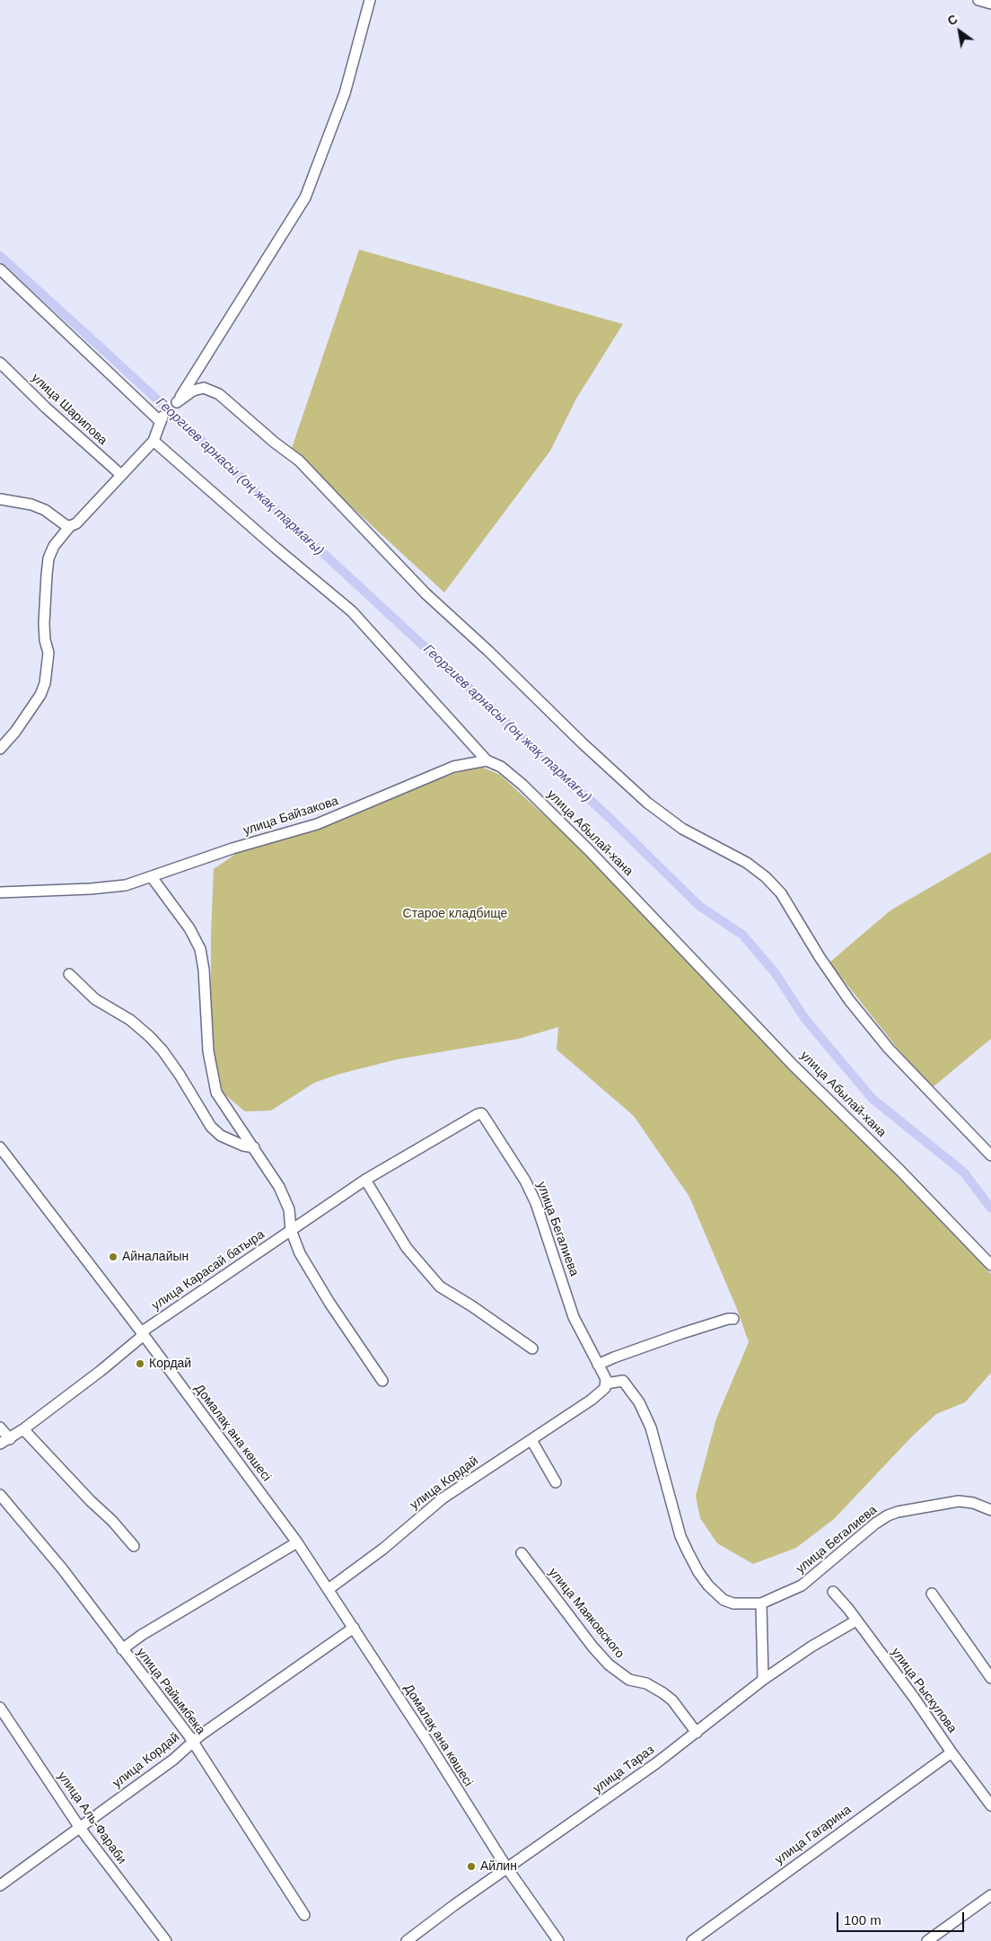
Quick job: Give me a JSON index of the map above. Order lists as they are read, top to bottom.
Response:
{
  "streets": {
    "street": [
      "улица Шарипова",
      "улица Байзакова",
      "улица Абылай-хана",
      "улица Бегалиева",
      "улица Карасай батыра",
      "Домалақ ана көшесі",
      "улица Кордай",
      "улица Маяковского",
      "улица Рыскулова",
      "улица Райымбека",
      "улица Тараз",
      "улица Аль-Фараби",
      "улица Гагарина"
    ]
  },
  "crossings": [
    ["улица Байзакова", "улица Абылай-хана"],
    ["улица Бегалиева", "улица Карасай батыра"],
    ["улица Бегалиева", "улица Кордай"],
    ["улица Карасай батыра", "Домалақ ана көшесі"],
    ["Домалақ ана көшесі", "улица Кордай"],
    ["Домалақ ана көшесі", "улица Тараз"],
    ["улица Кордай", "улица Райымбека"],
    ["улица Кордай", "улица Аль-Фараби"],
    ["улица Маяковского", "улица Тараз"],
    ["улица Рыскулова", "улица Тараз"],
    ["улица Рыскулова", "улица Гагарина"]
  ],
  "water": ["Георгиев арнасы (оң жақ тармағы)"],
  "parks": ["Старое кладбище"],
  "places": ["Айналайын", "Кордай", "Айлин"],
  "scale_bar": "100 m",
  "north": "top left"
}
